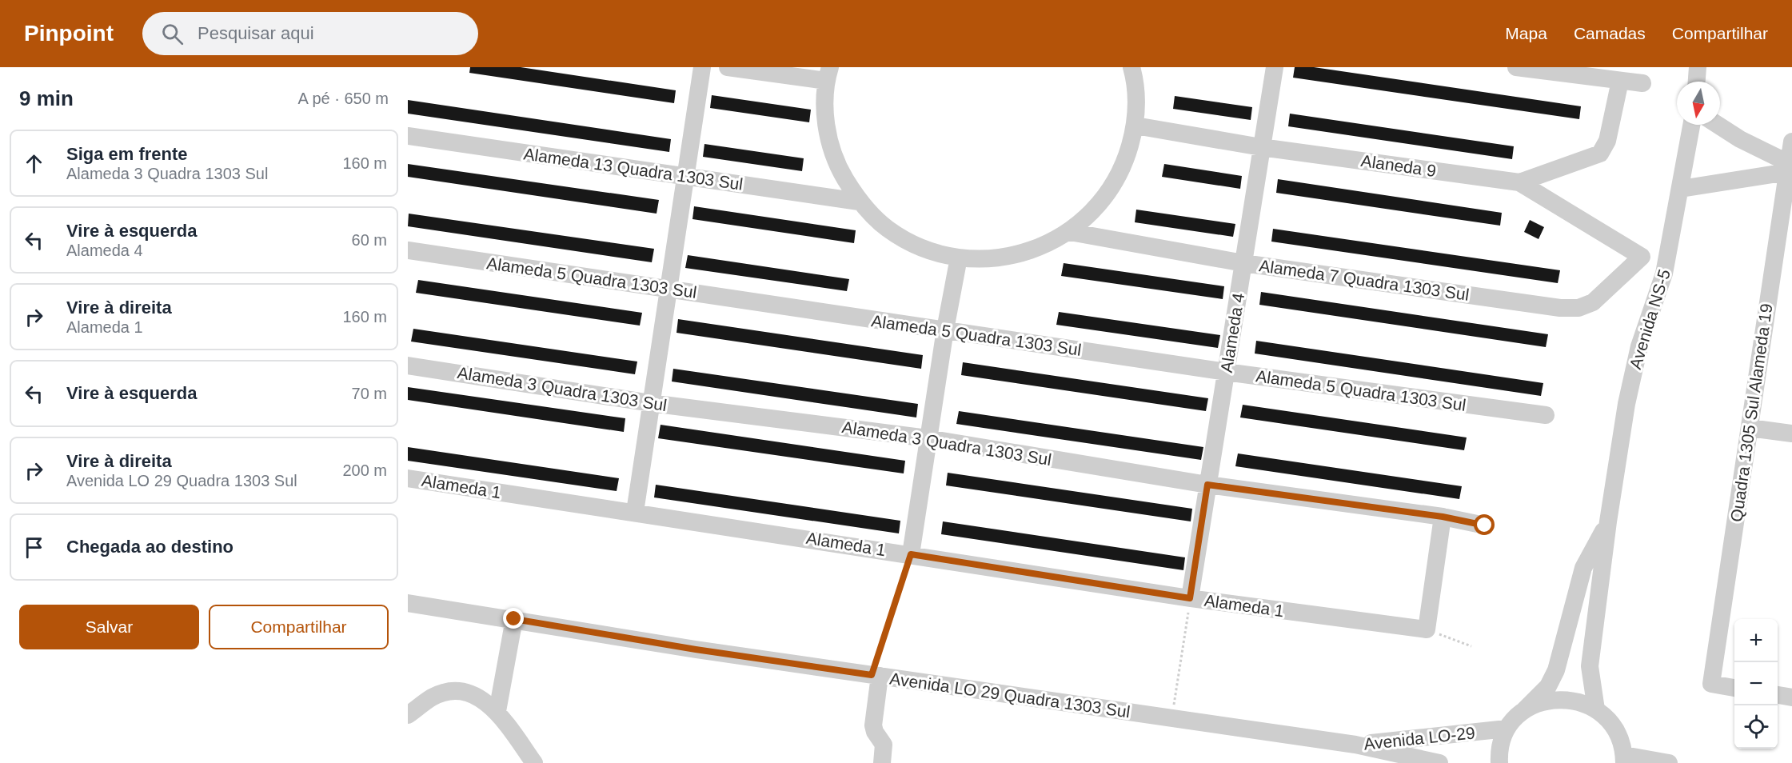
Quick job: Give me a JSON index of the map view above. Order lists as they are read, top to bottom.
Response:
{
  "streets": {
    "street": [
      "Alaneda 9",
      "Alameda 13 Quadra 1303 Sul",
      "Alameda 5 Quadra 1303 Sul",
      "Alameda 7 Quadra 1303 Sul",
      "Avenida NS-5",
      "Alameda 4",
      "Alameda 3 Quadra 1303 Sul",
      "Quadra 1305 Sul Alameda 19",
      "Alameda 1",
      "Avenida LO 29 Quadra 1303 Sul",
      "Avenida LO-29"
    ]
  },
  "crossings": [
    ["Alaneda 9", "Alameda 7 Quadra 1303 Sul"],
    ["Alaneda 9", "Alameda 4"],
    ["Alameda 5 Quadra 1303 Sul", "Alameda 4"],
    ["Alameda 7 Quadra 1303 Sul", "Alameda 4"],
    ["Avenida NS-5", "Avenida LO-29"],
    ["Alameda 4", "Alameda 3 Quadra 1303 Sul"],
    ["Alameda 4", "Alameda 1"],
    ["Avenida LO 29 Quadra 1303 Sul", "Avenida LO-29"]
  ],
  "north": "bottom",
  "page": {
    "header": "Pinpoint",
    "search": "Pesquisar aqui",
    "nav": ["Mapa", "Camadas", "Compartilhar"],
    "heading": ["9 min", "A pé · 650 m"],
    "list": [
      ["Siga em frente", "Alameda 3 Quadra 1303 Sul", "160 m"],
      ["Vire à esquerda", "Alameda 4", "60 m"],
      ["Vire à direita", "Alameda 1", "160 m"],
      ["Vire à esquerda", "70 m"],
      ["Vire à direita", "Avenida LO 29 Quadra 1303 Sul", "200 m"],
      "Chegada ao destino"
    ],
    "buttons": ["Salvar", "Compartilhar"],
    "map_buttons": ["+", "−"]
  }
}
